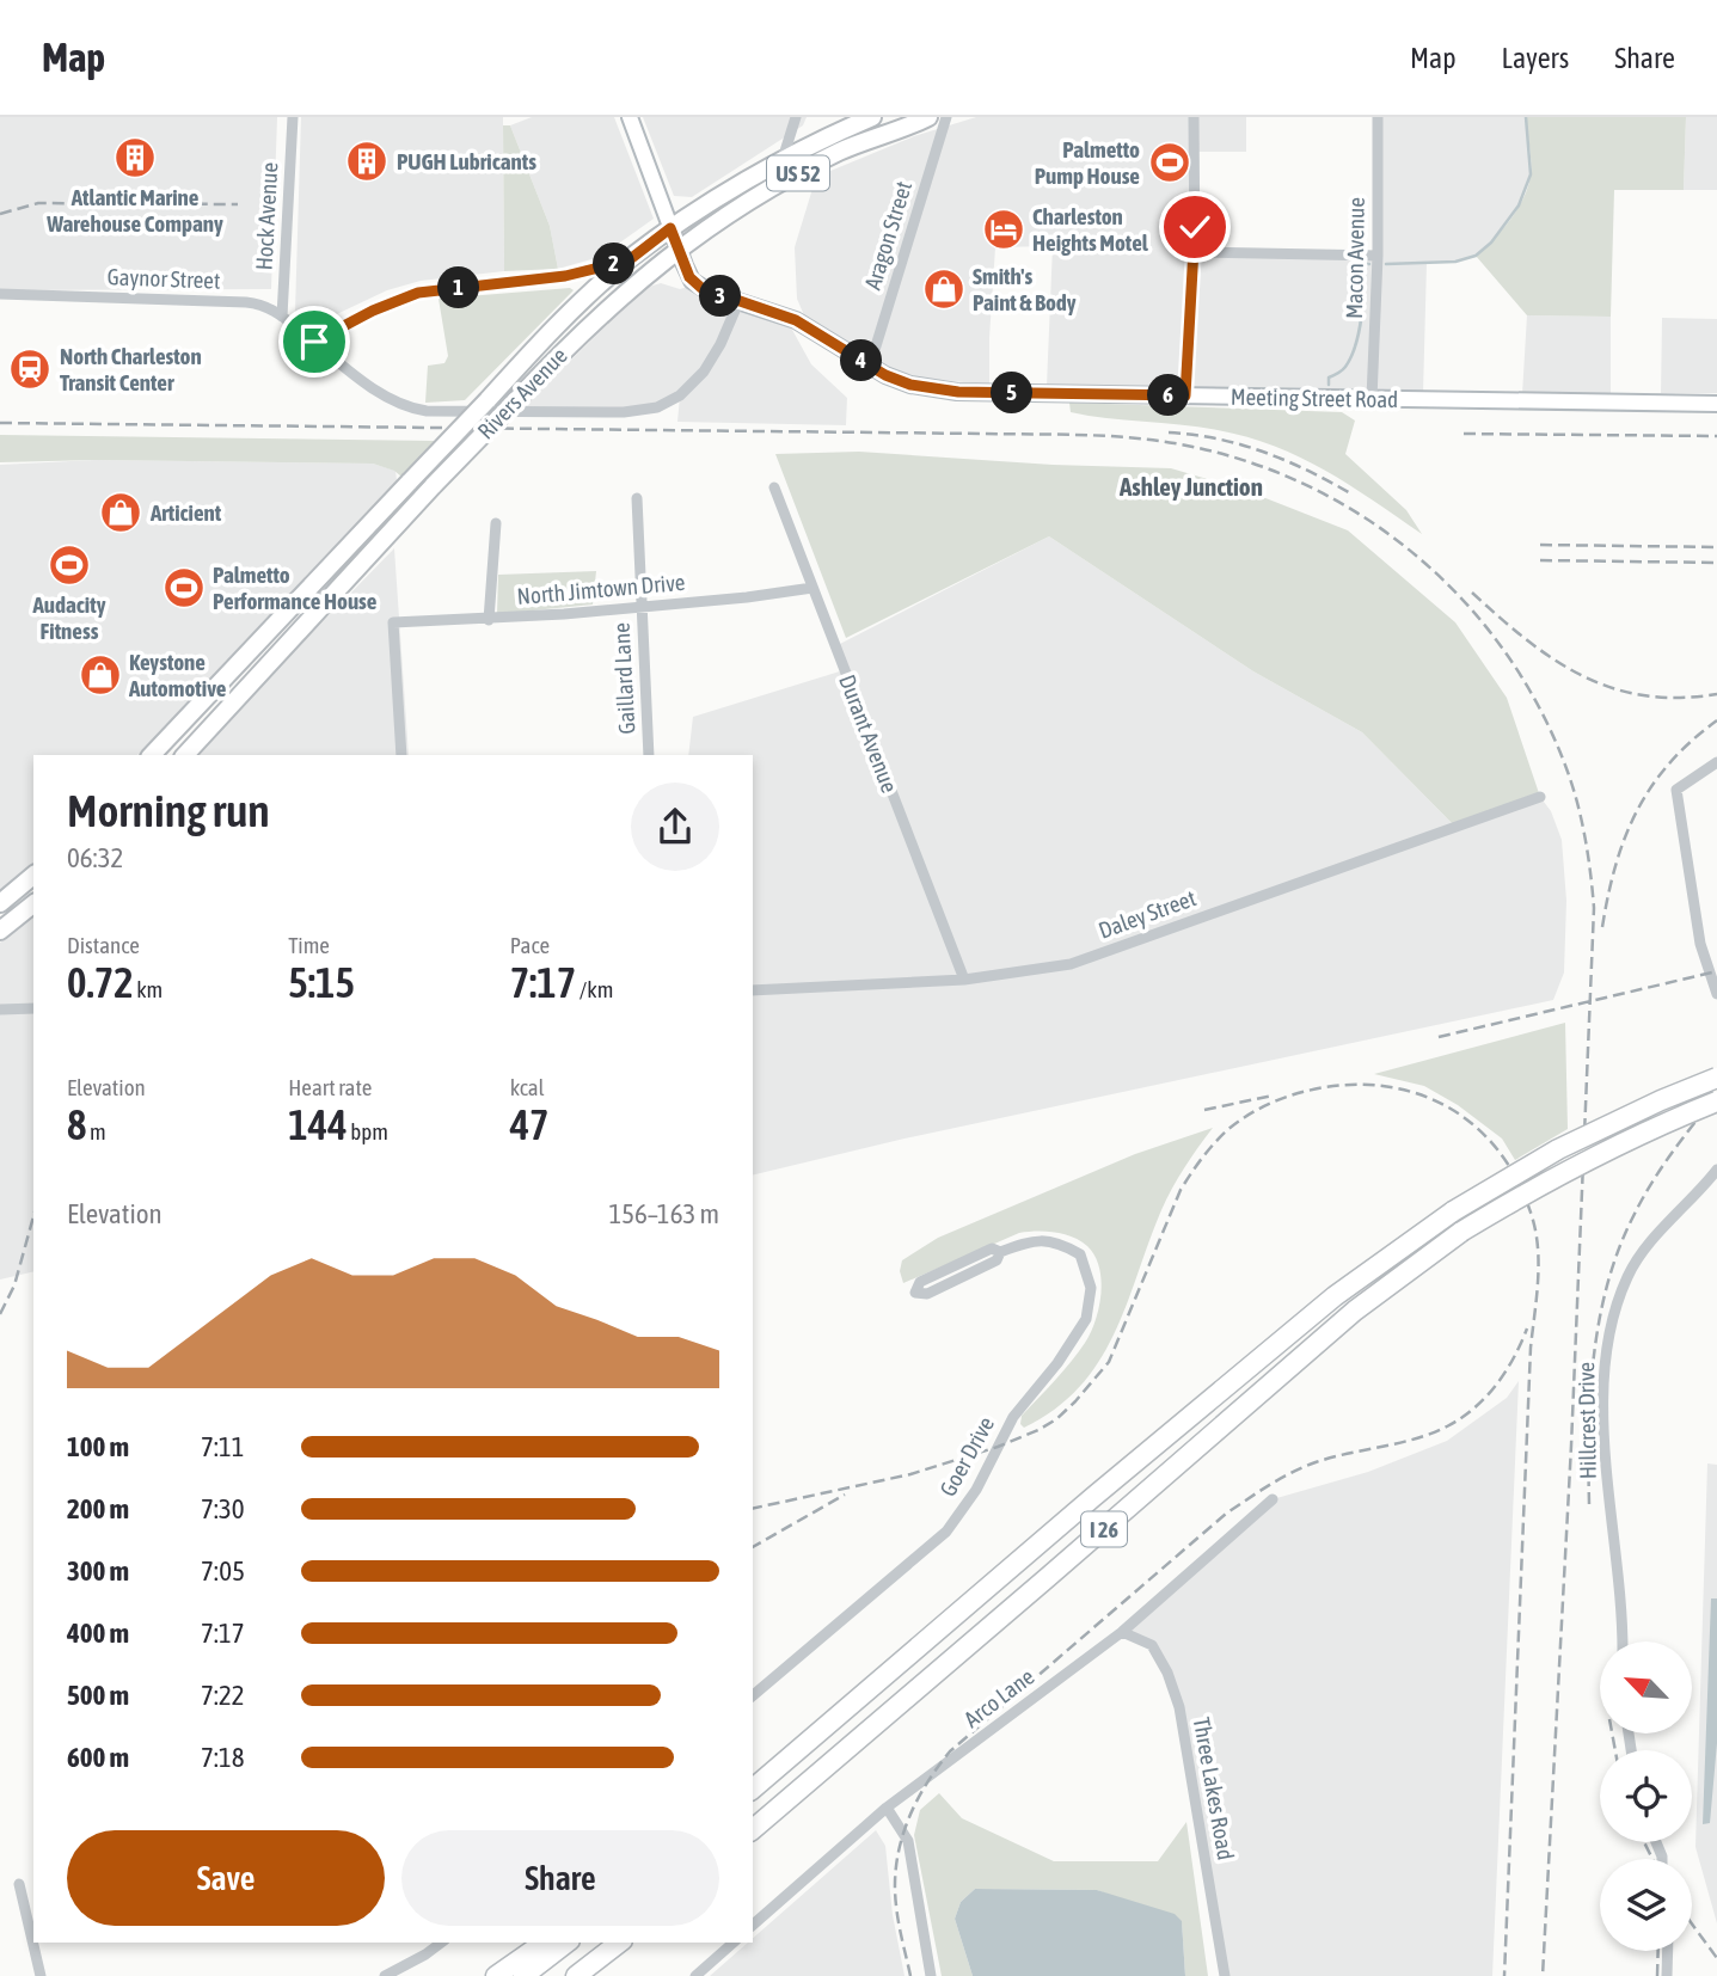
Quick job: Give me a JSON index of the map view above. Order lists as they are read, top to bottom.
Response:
{
  "streets": {
    "highway": ["I 26"],
    "main road": ["US 52", "Rivers Avenue"],
    "street": [
      "Hock Avenue",
      "Aragon Street",
      "Macon Avenue",
      "Gaynor Street",
      "Meeting Street Road",
      "North Jimtown Drive",
      "Gaillard Lane",
      "Durant Avenue",
      "Daley Street",
      "Hillcrest Drive",
      "Goer Drive",
      "Arco Lane",
      "Three Lakes Road"
    ]
  },
  "crossings": [
    ["Hock Avenue", "Gaynor Street"],
    ["Aragon Street", "Meeting Street Road"],
    ["Macon Avenue", "Meeting Street Road"],
    ["Rivers Avenue", "Meeting Street Road"],
    ["North Jimtown Drive", "Gaillard Lane"],
    ["North Jimtown Drive", "Durant Avenue"],
    ["Durant Avenue", "Daley Street"],
    ["Arco Lane", "Three Lakes Road"]
  ],
  "districts": ["Ashley Junction"],
  "places": {
    "building": ["Atlantic Marine Warehouse Company", "PUGH Lubricants"],
    "sports": ["Palmetto Pump House", "Audacity Fitness", "Palmetto Performance House"],
    "hotel": ["Charleston Heights Motel"],
    "shop": ["Smith's Paint & Body", "Articient", "Keystone Automotive"],
    "station": ["North Charleston Transit Center"]
  },
  "north": "top left",
  "page": {
    "header": "Map",
    "nav": ["Map", "Layers", "Share"],
    "pins": [
      "2",
      "1",
      "3",
      "4",
      "5",
      "6"
    ],
    "heading": ["Morning run", "06:32"],
    "stats": [
      ["Distance", "0.72 km"],
      ["Time", "5:15"],
      ["Pace", "7:17 /km"],
      ["Elevation", "8 m"],
      ["Heart rate", "144 bpm"],
      ["kcal", "47"]
    ],
    "chart": ["Elevation", "156–163 m"],
    "list": [
      {
        "name": "100 m",
        "note": "7:11"
      },
      {
        "name": "200 m",
        "note": "7:30"
      },
      {
        "name": "300 m",
        "note": "7:05"
      },
      {
        "name": "400 m",
        "note": "7:17"
      },
      {
        "name": "500 m",
        "note": "7:22"
      },
      {
        "name": "600 m",
        "note": "7:18"
      }
    ],
    "buttons": ["Save", "Share"]
  }
}
